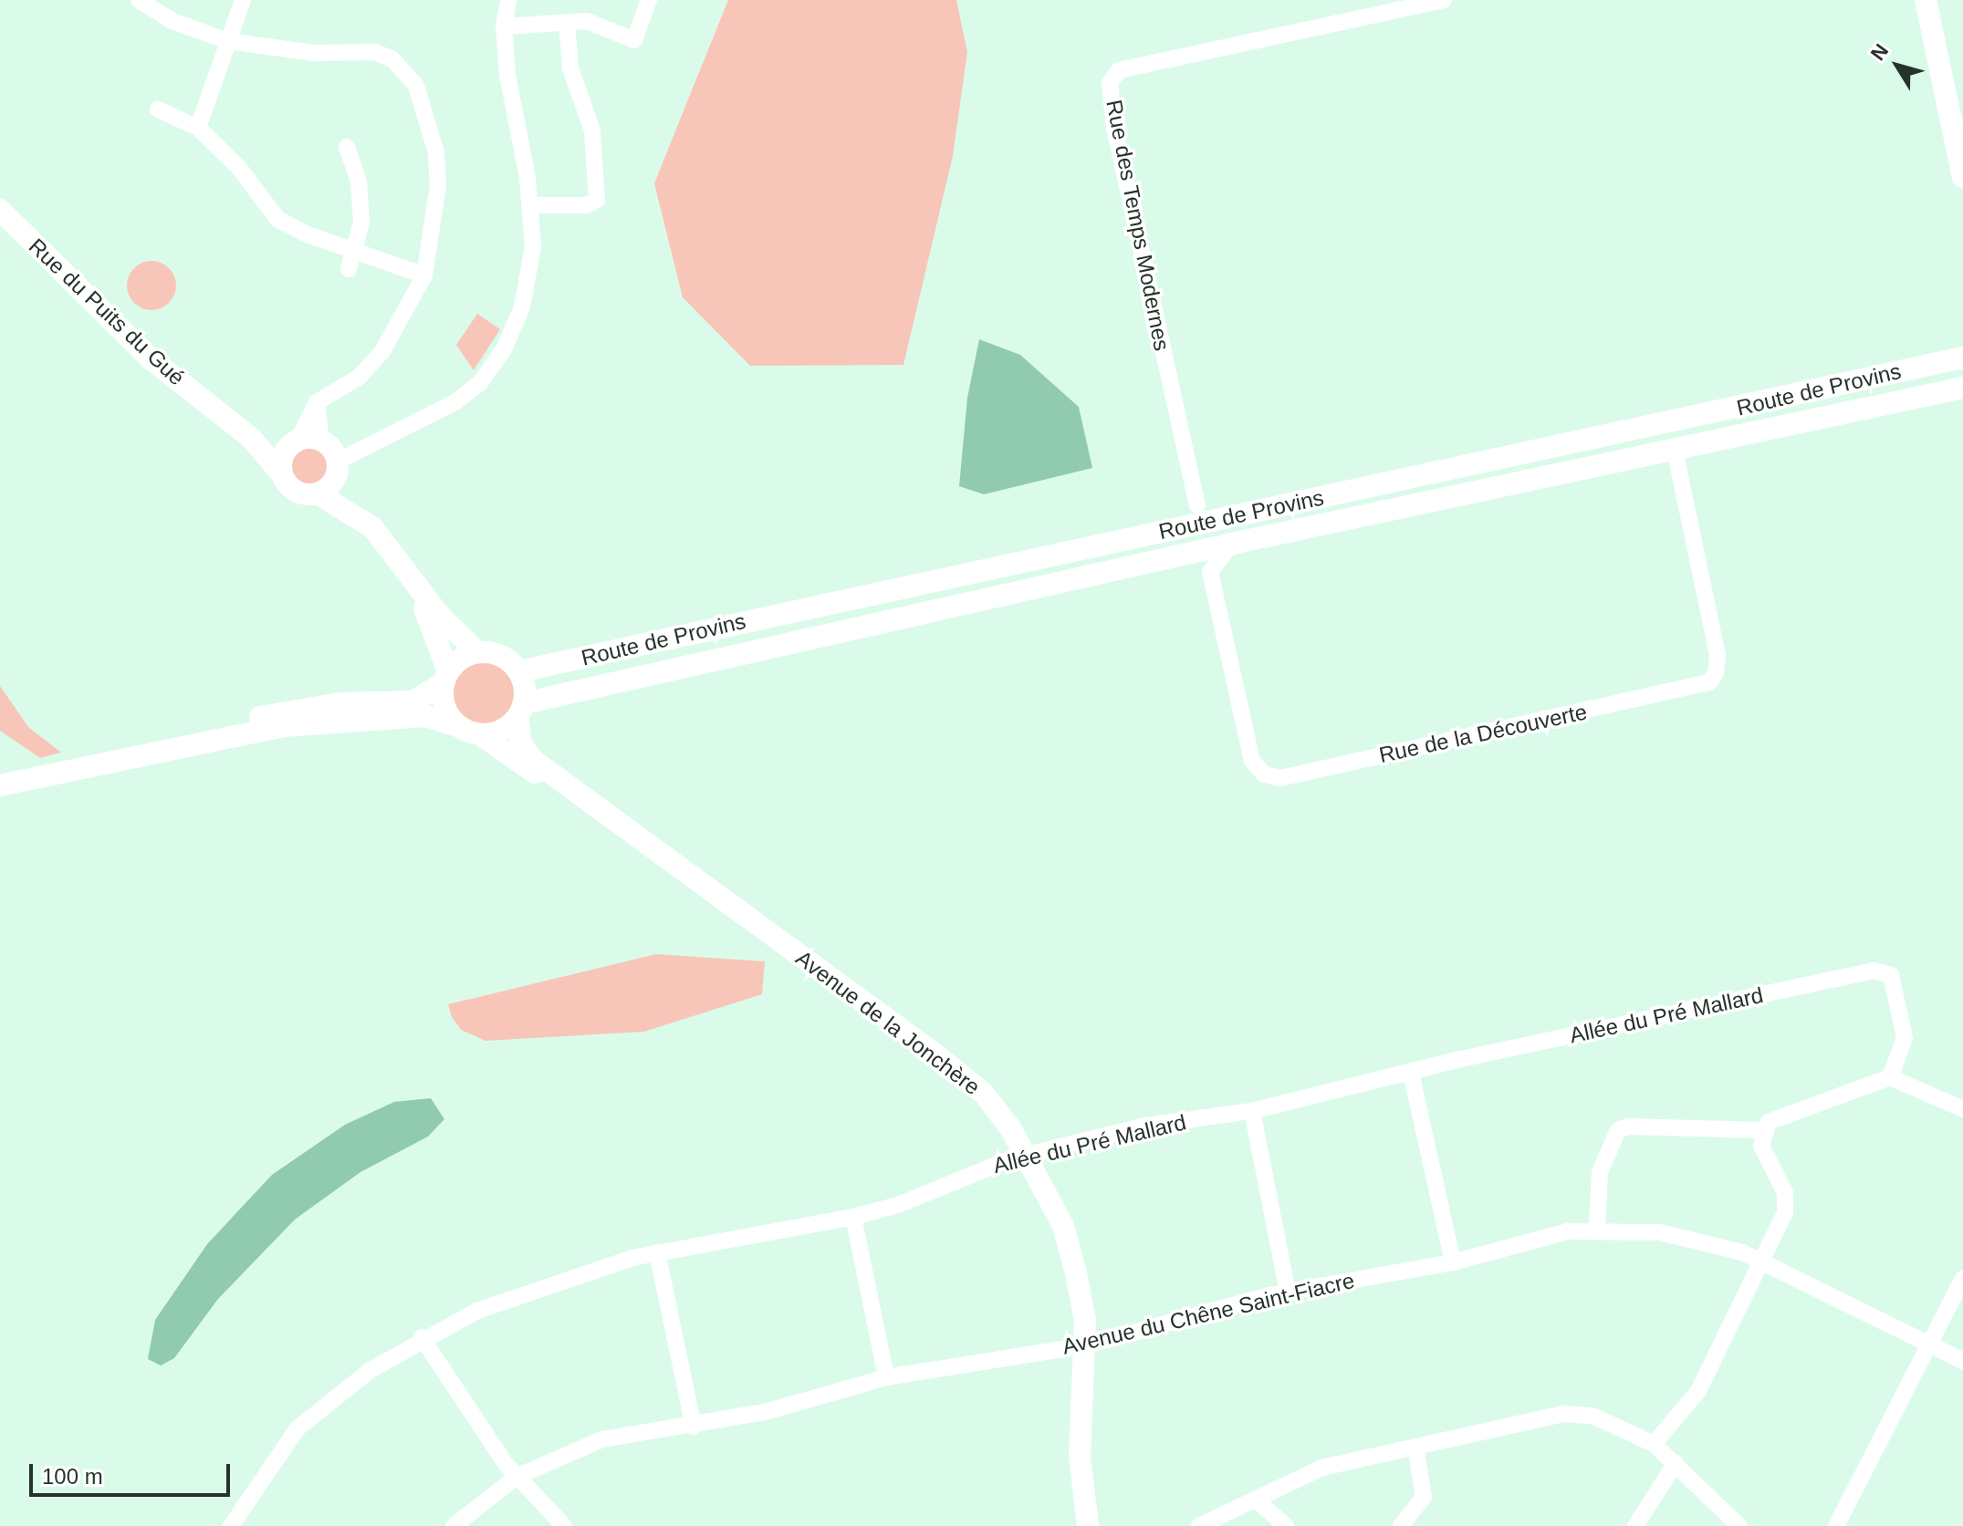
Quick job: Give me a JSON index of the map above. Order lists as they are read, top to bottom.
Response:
{
  "streets": {
    "main road": ["Rue du Puits du Gué", "Route de Provins", "Avenue de la Jonchère"],
    "street": [
      "Rue des Temps Modernes",
      "Rue de la Découverte",
      "Allée du Pré Mallard",
      "Avenue du Chêne Saint-Fiacre"
    ]
  },
  "crossings": [
    ["Route de Provins", "Rue de la Découverte"],
    ["Route de Provins", "Avenue de la Jonchère"],
    ["Allée du Pré Mallard", "Avenue de la Jonchère"],
    ["Avenue de la Jonchère", "Avenue du Chêne Saint-Fiacre"]
  ],
  "scale_bar": "100 m",
  "north": "top left"
}
